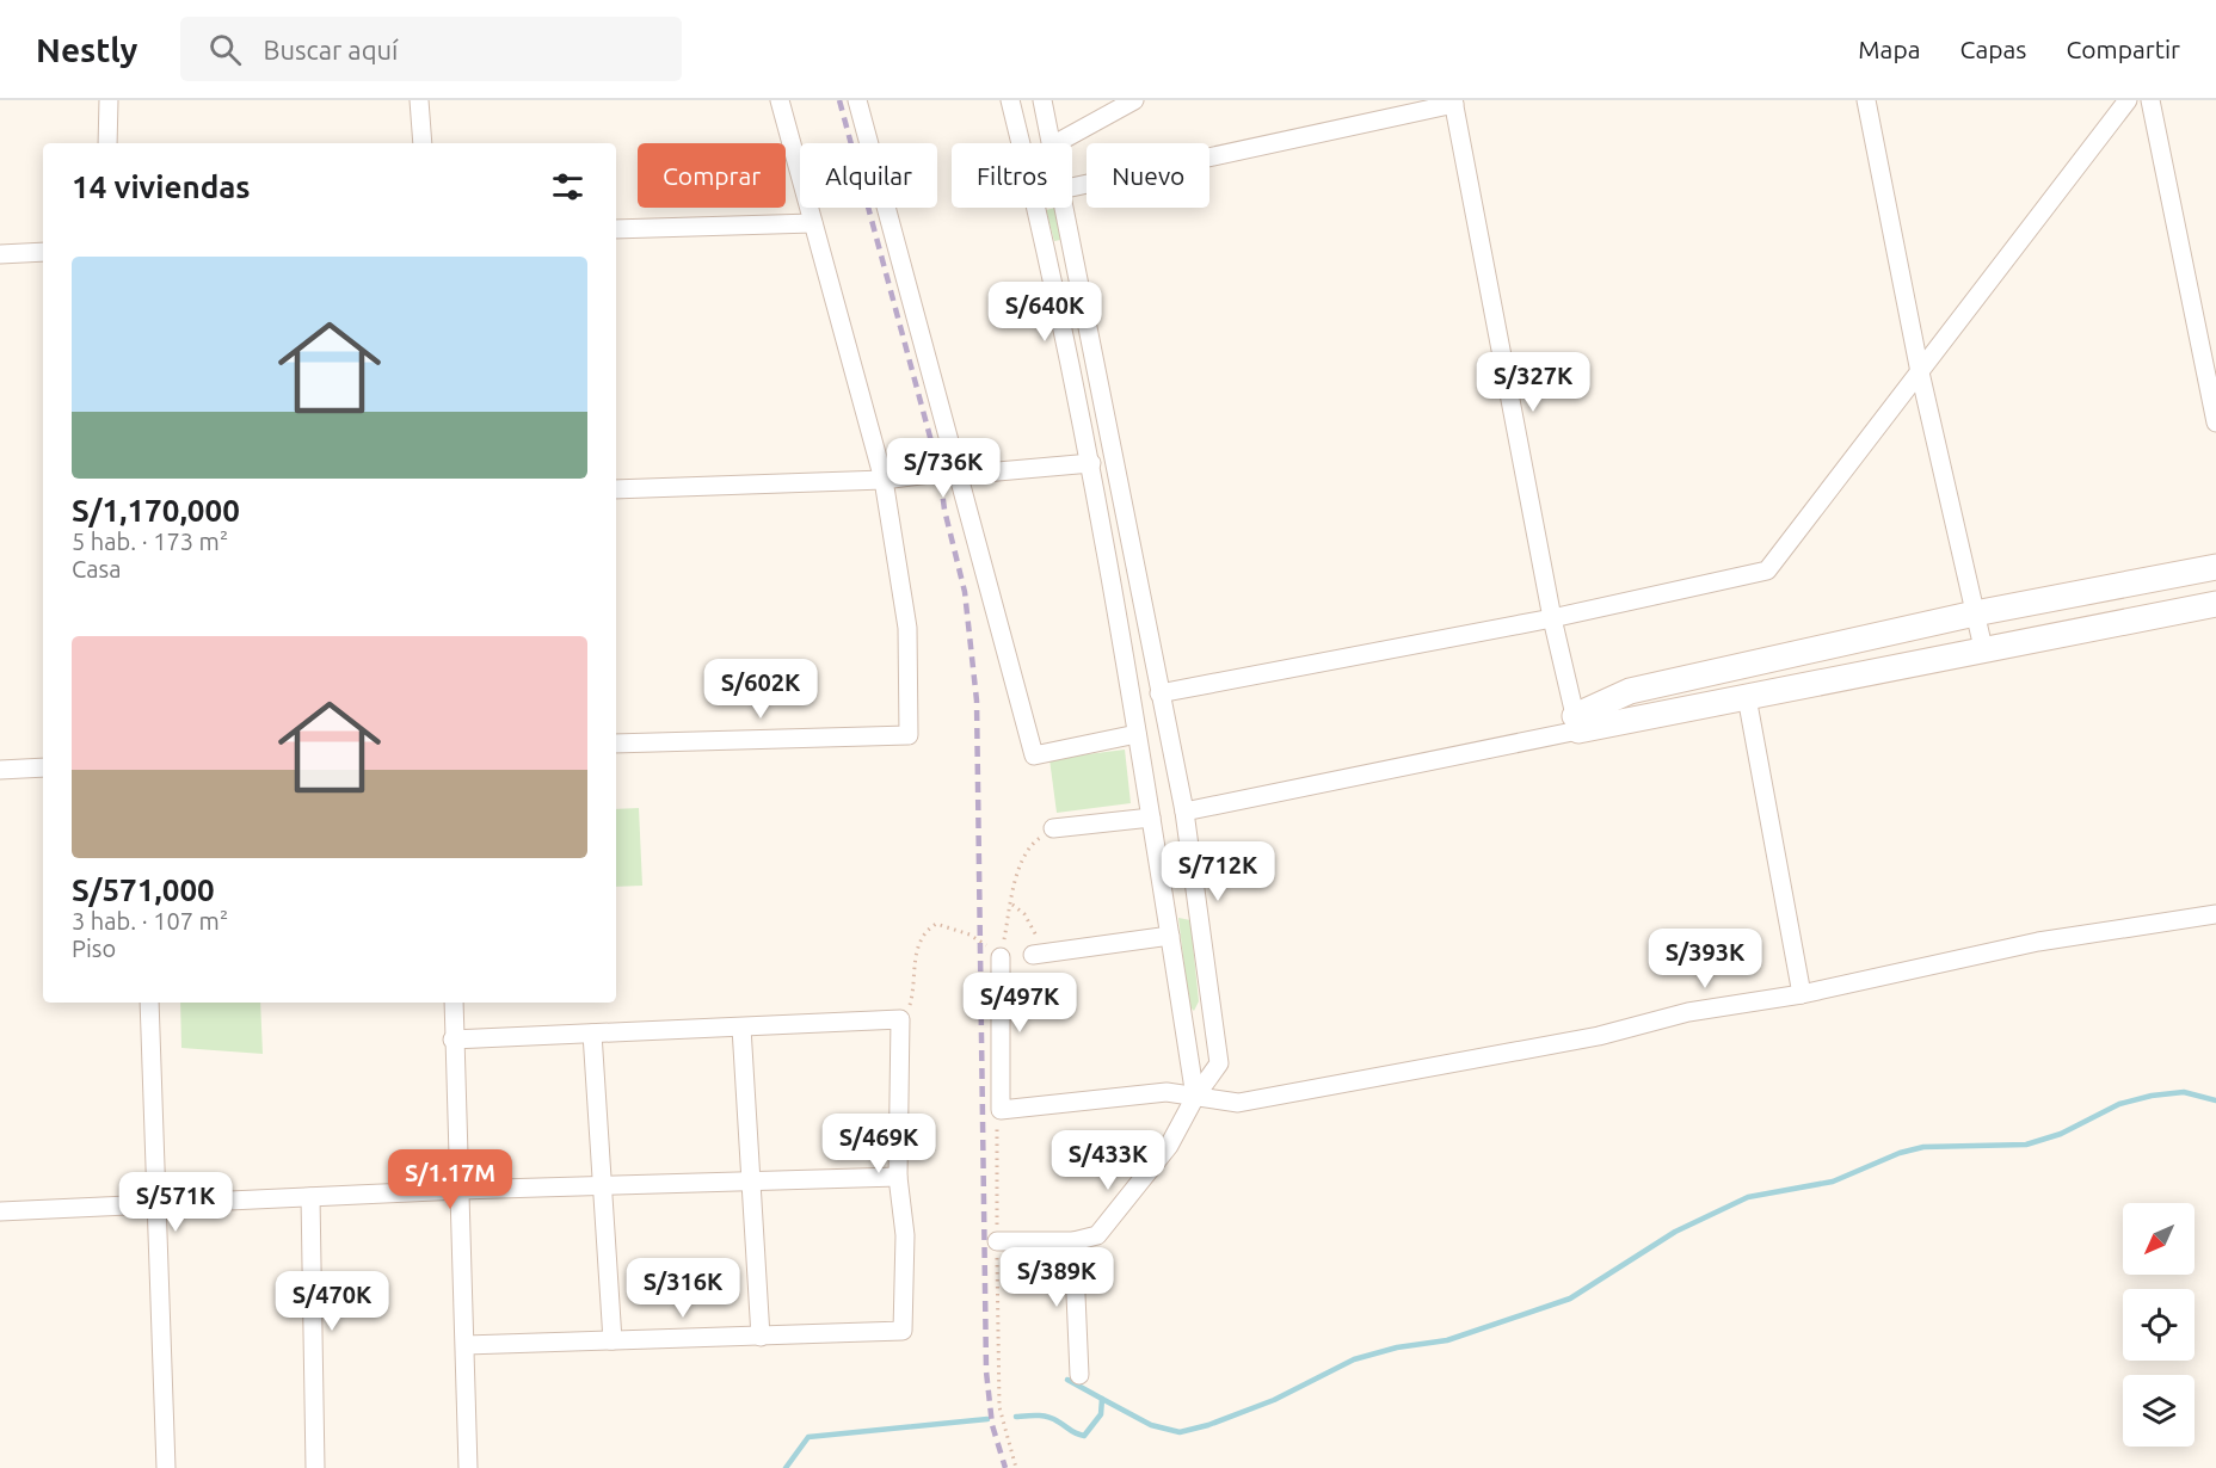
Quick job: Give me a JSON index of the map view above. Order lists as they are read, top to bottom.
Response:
{
  "north": "bottom left",
  "page": {
    "header": "Nestly",
    "search": "Buscar aquí",
    "nav": ["Mapa", "Capas", "Compartir"],
    "chip": [
      "Comprar",
      "Alquilar",
      "Filtros",
      "Nuevo"
    ],
    "heading": "14 viviendas",
    "list": [
      {
        "name": "S/1,170,000",
        "note": "5 hab. · 173 m² · Casa"
      },
      {
        "name": "S/571,000",
        "note": "3 hab. · 107 m² · Piso"
      }
    ],
    "price": [
      "S/640K",
      "S/327K",
      "S/736K",
      "S/602K",
      "S/712K",
      "S/393K",
      "S/497K",
      "S/469K",
      "S/433K",
      "S/1.17M",
      "S/571K",
      "S/389K",
      "S/316K",
      "S/470K"
    ]
  }
}
